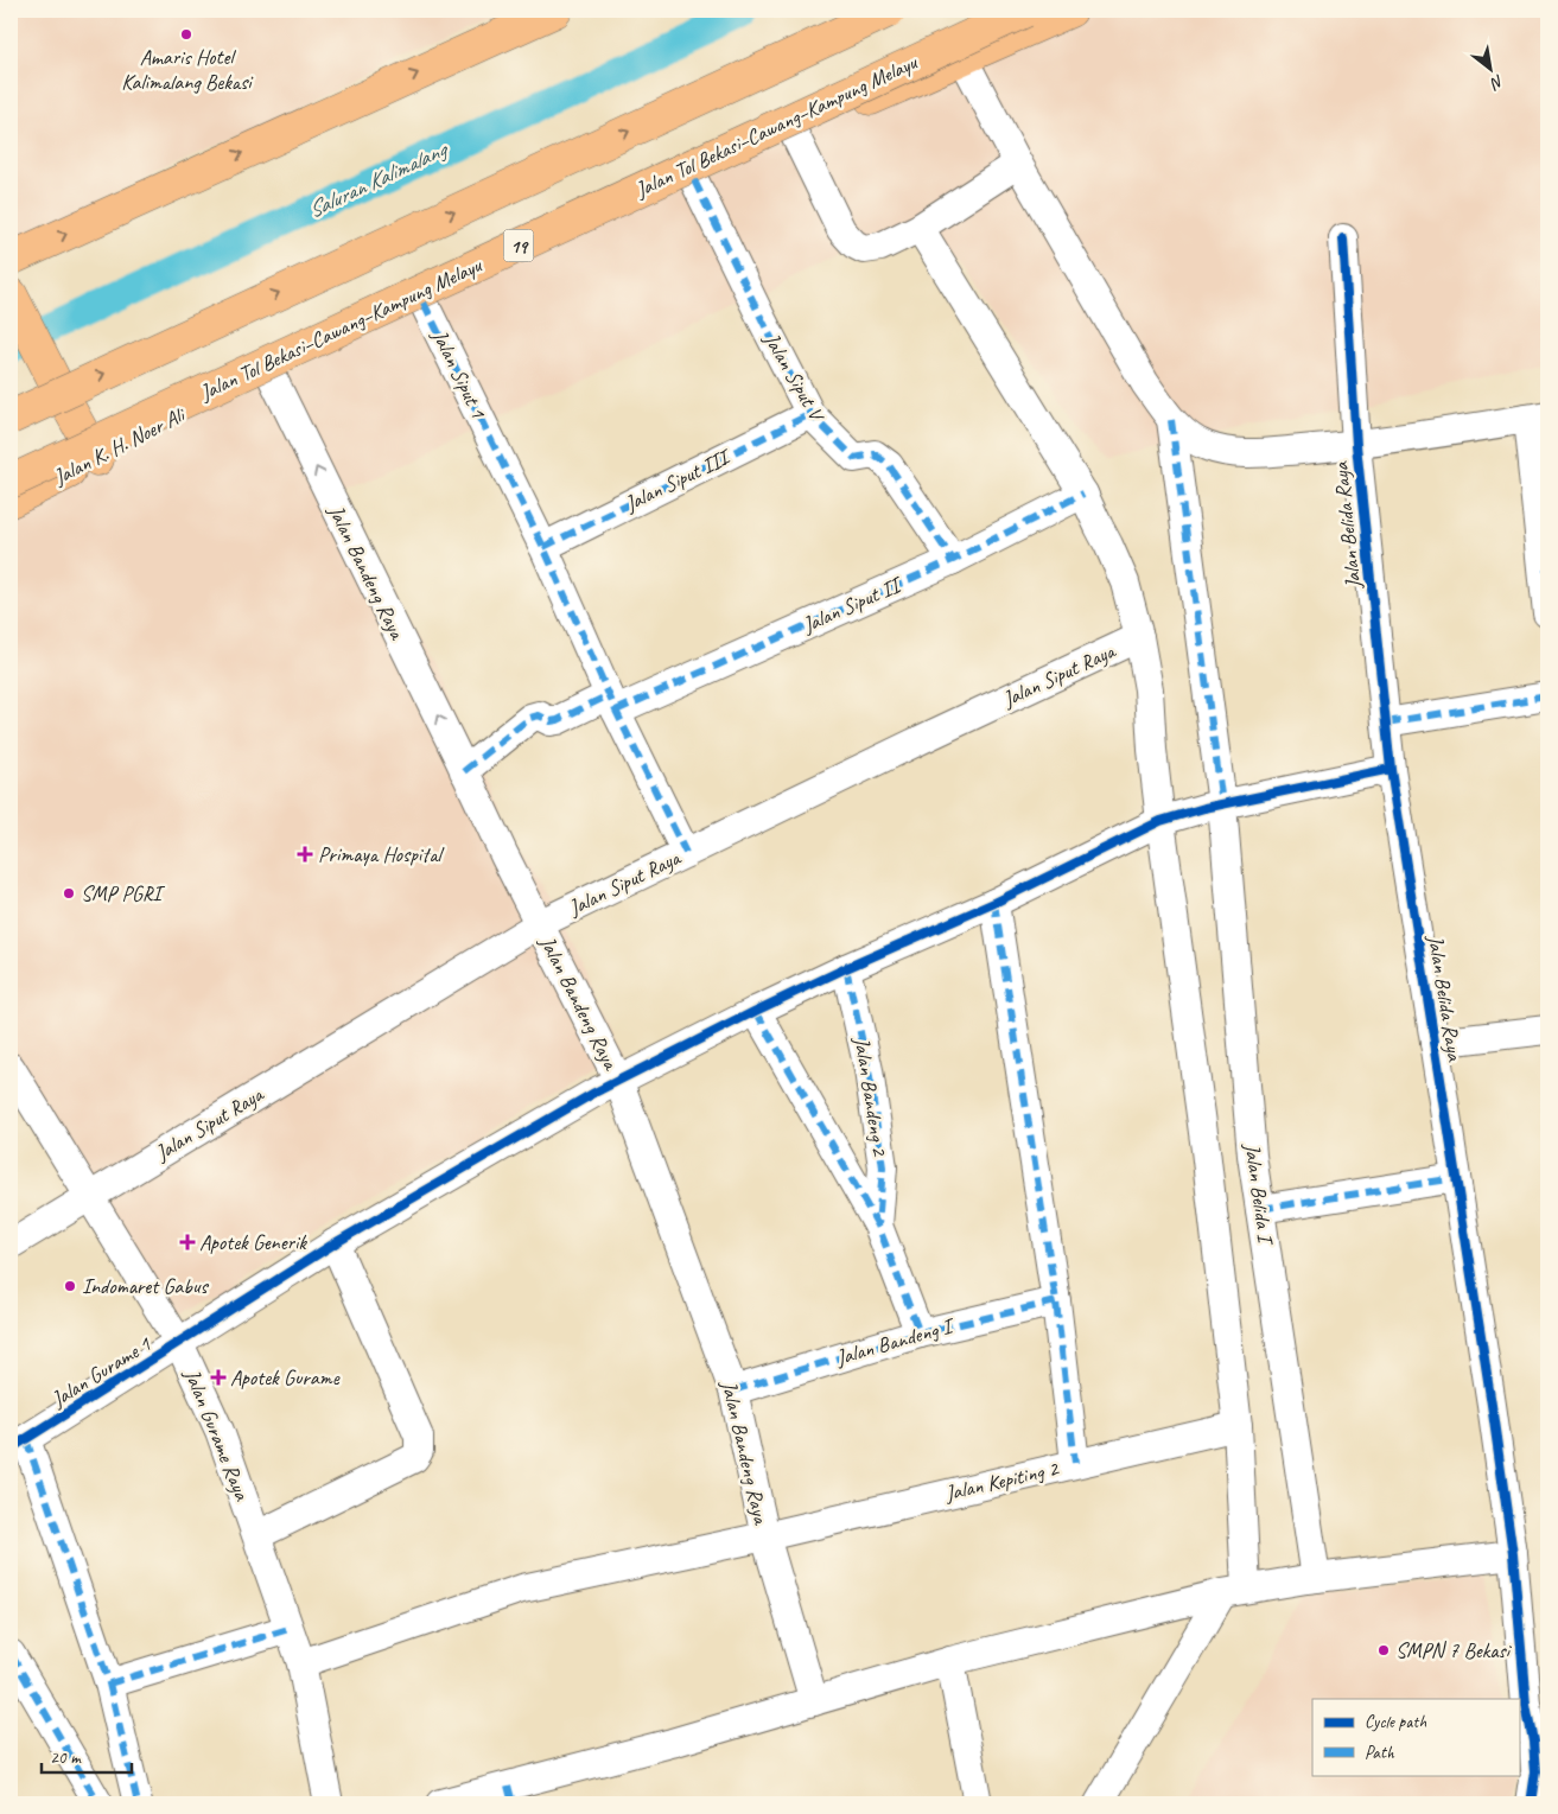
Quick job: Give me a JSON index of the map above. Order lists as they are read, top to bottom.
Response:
{
  "streets": {
    "main road": ["Jalan Tol Bekasi–Cawang–Kampung Melayu", "19", "Jalan K. H. Noer Ali"],
    "street": [
      "Jalan Siput 1",
      "Jalan Siput V",
      "Jalan Siput III",
      "Jalan Belida Raya",
      "Jalan Bandeng Raya",
      "Jalan Siput II",
      "Jalan Siput Raya",
      "Jalan Bandeng 2",
      "Jalan Belida I",
      "Jalan Bandeng I",
      "Jalan Gurame 1",
      "Jalan Gurame Raya",
      "Jalan Kepiting 2"
    ]
  },
  "crossings": [
    ["Jalan Siput 1", "Jalan K. H. Noer Ali"],
    ["Jalan Siput 1", "Jalan Siput III"],
    ["Jalan Siput 1", "Jalan Siput II"],
    ["Jalan Siput 1", "Jalan Siput Raya"],
    ["Jalan Siput V", "Jalan K. H. Noer Ali"],
    ["Jalan Siput V", "Jalan Siput III"],
    ["Jalan Siput V", "Jalan Siput II"],
    ["Jalan K. H. Noer Ali", "Jalan Bandeng Raya"],
    ["Jalan Belida Raya", "Jalan Gurame 1"],
    ["Jalan Bandeng Raya", "Jalan Siput II"],
    ["Jalan Bandeng Raya", "Jalan Siput Raya"],
    ["Jalan Bandeng Raya", "Jalan Bandeng I"],
    ["Jalan Bandeng Raya", "Jalan Gurame 1"],
    ["Jalan Bandeng Raya", "Jalan Kepiting 2"],
    ["Jalan Siput Raya", "Jalan Gurame Raya"],
    ["Jalan Bandeng 2", "Jalan Gurame 1"],
    ["Jalan Belida I", "Jalan Gurame 1"],
    ["Jalan Gurame 1", "Jalan Gurame Raya"],
    ["Jalan Gurame Raya", "Jalan Kepiting 2"]
  ],
  "water": ["Saluran Kalimalang"],
  "places": {
    "other": [
      "Amaris Hotel Kalimalang Bekasi",
      "SMP PGRI",
      "Indomaret Gabus",
      "SMPN 7 Bekasi"
    ],
    "health": ["Primaya Hospital", "Apotek Generik", "Apotek Gurame"]
  },
  "legend": ["Cycle path", "Path"],
  "scale_bar": "20 m",
  "north": "bottom right"
}
